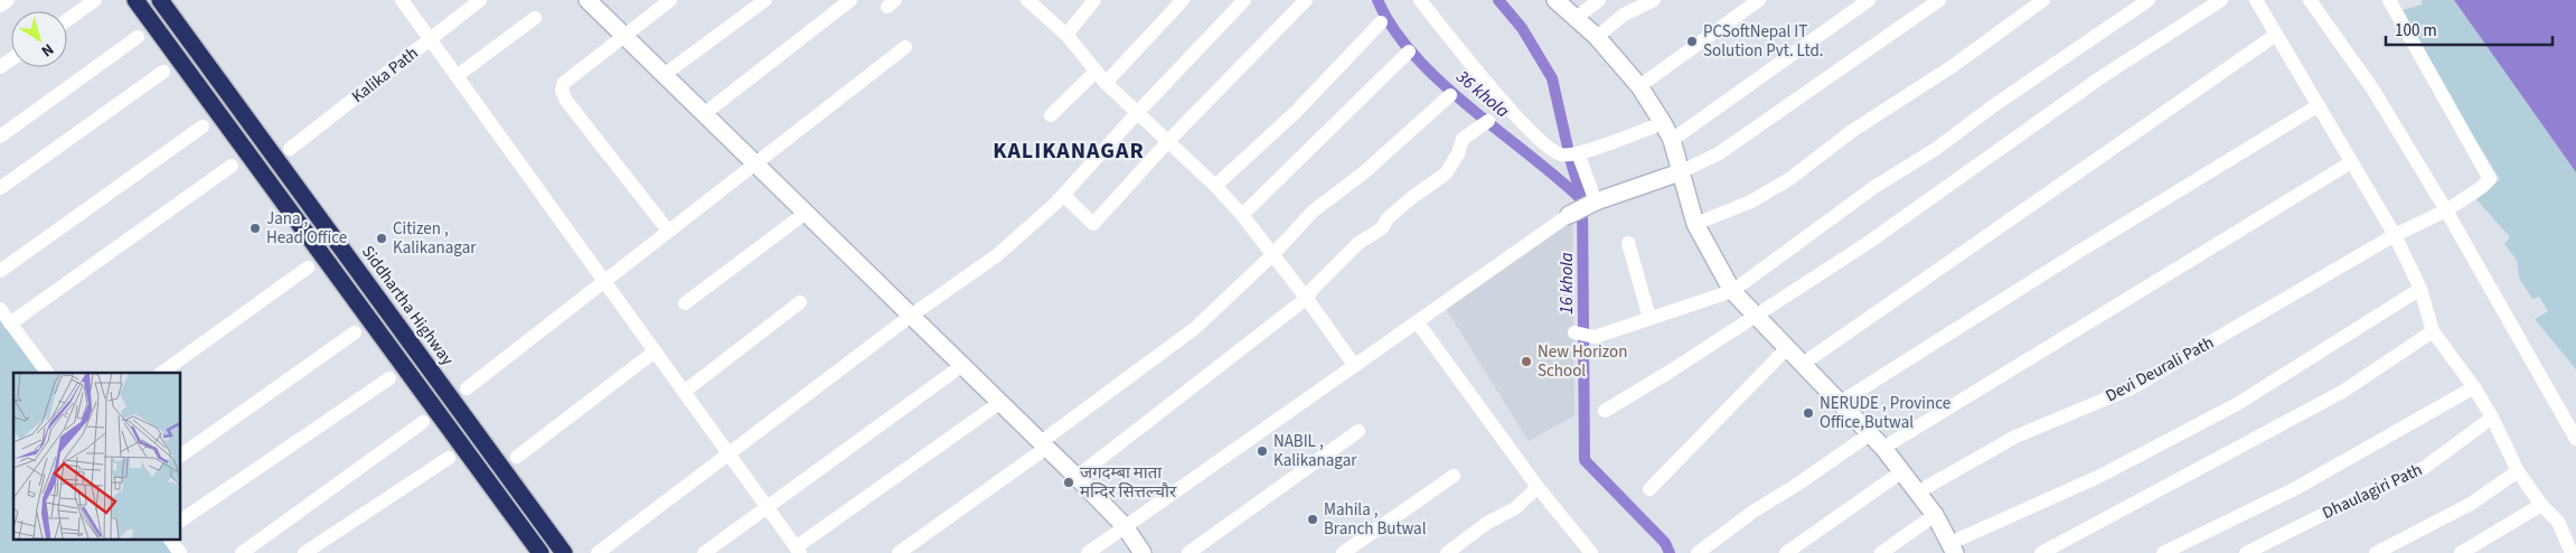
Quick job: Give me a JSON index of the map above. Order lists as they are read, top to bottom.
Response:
{
  "streets": {
    "highway": ["Siddhartha Highway"],
    "street": ["Kalika Path", "Devi Deurali Path", "Dhaulagiri Path"]
  },
  "districts": ["KALIKANAGAR"],
  "water": ["36 khola", "16 khola"],
  "places": [
    "PCSoftNepal IT Solution Pvt. Ltd.",
    "Jana , Head Office",
    "Citizen , Kalikanagar",
    "New Horizon School",
    "NERUDE , Province Office,Butwal",
    "NABIL , Kalikanagar",
    "जगदम्बा माता मन्दिर सित्तल्चौर",
    "Mahila , Branch Butwal"
  ],
  "scale_bar": "100 m",
  "north": "bottom right"
}
